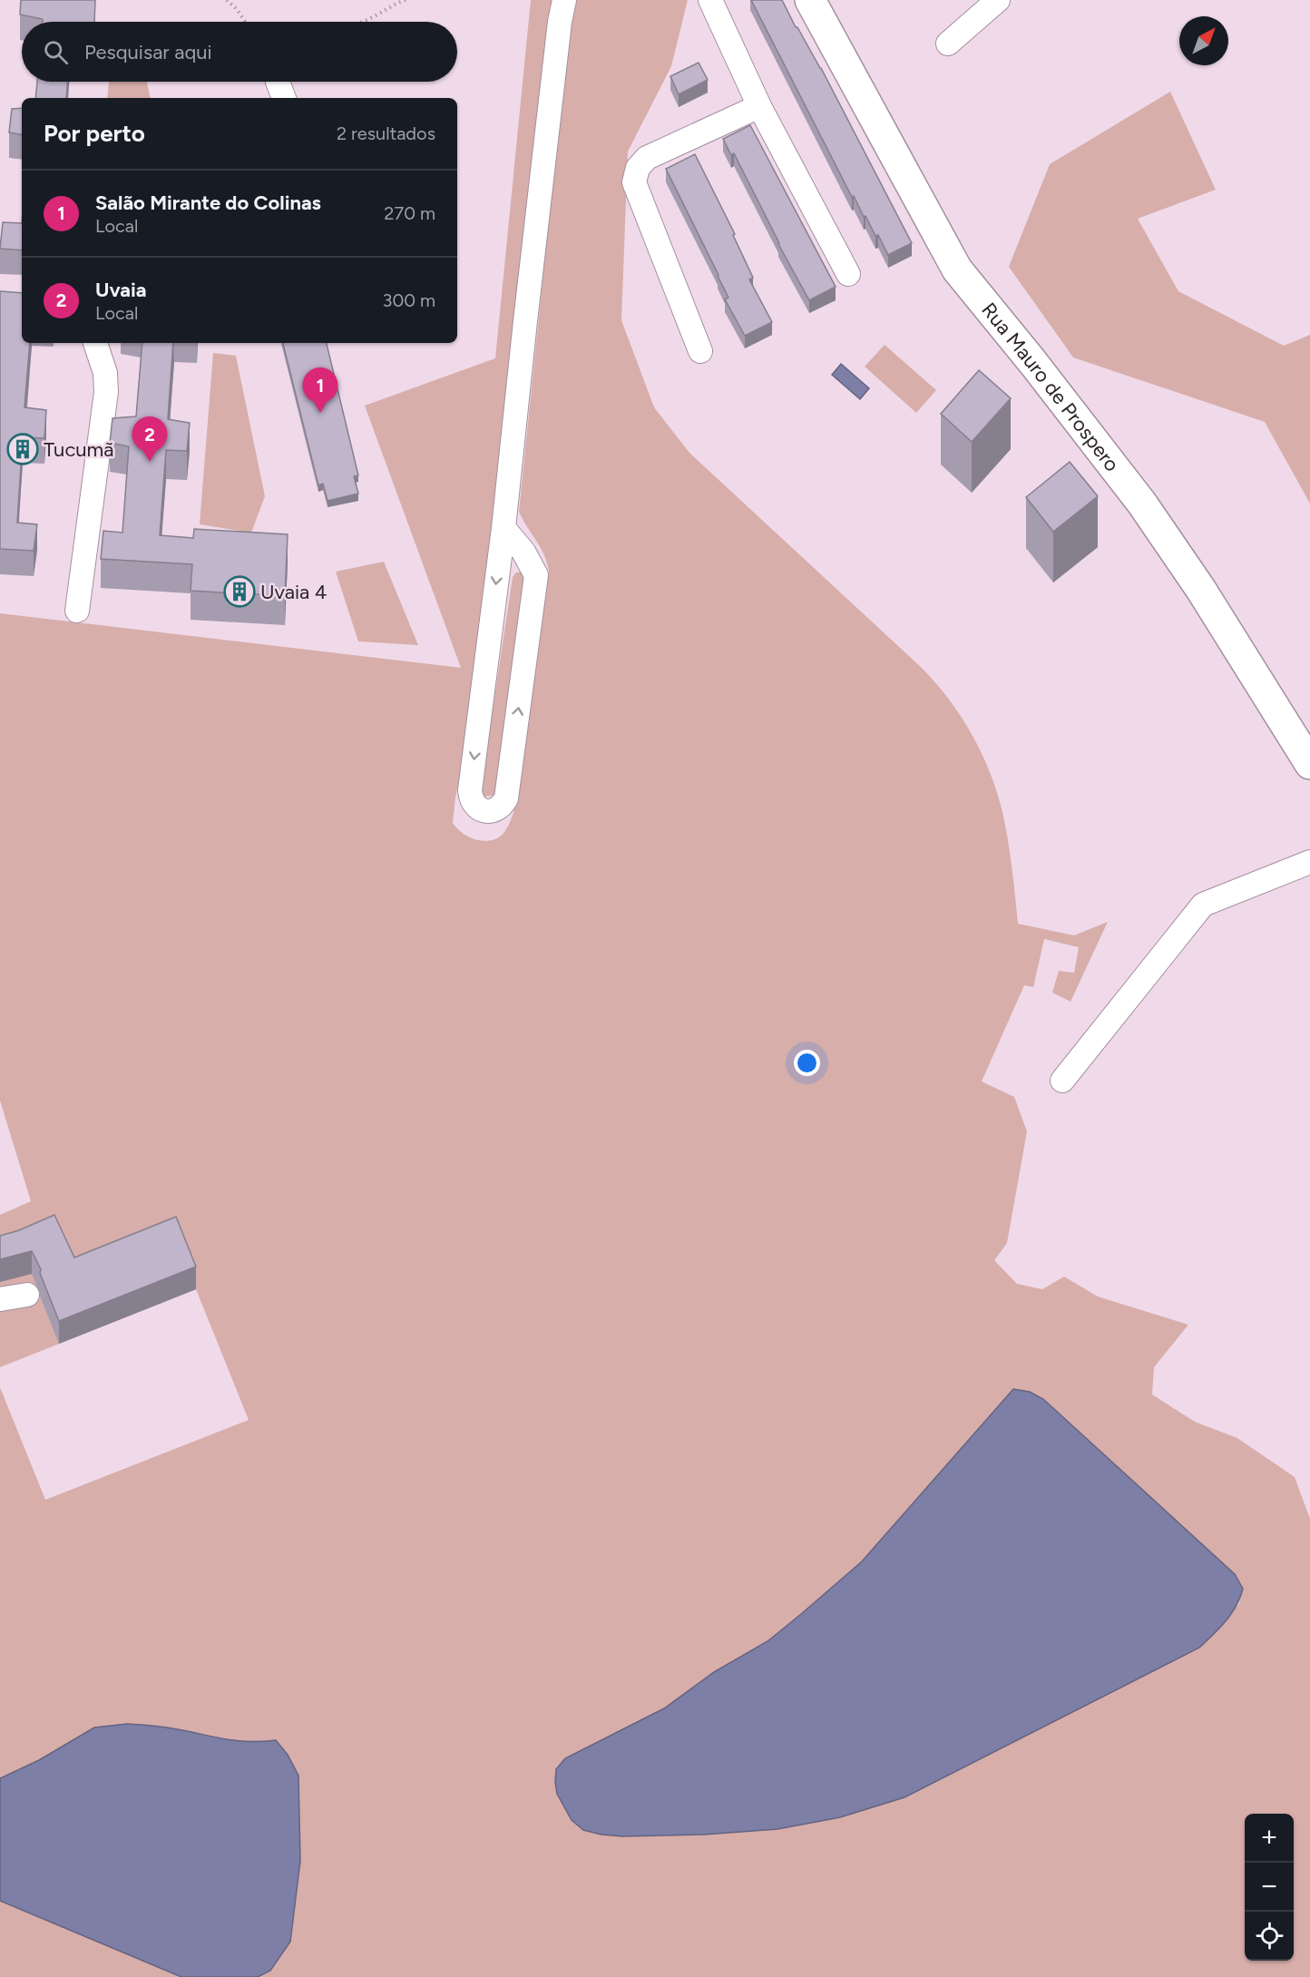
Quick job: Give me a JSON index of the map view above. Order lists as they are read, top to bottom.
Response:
{
  "streets": {
    "main road": ["Rua Mauro de Prospero"]
  },
  "places": {
    "building": ["Tucumã", "Uvaia 4"]
  },
  "north": "top right",
  "page": {
    "search": "Pesquisar aqui",
    "heading": ["Por perto", "2 resultados"],
    "list": [
      {
        "mark": "1",
        "name": "Salão Mirante do Colinas",
        "note": "Local",
        "value": "270 m"
      },
      {
        "mark": "2",
        "name": "Uvaia",
        "note": "Local",
        "value": "300 m"
      }
    ],
    "pins": ["1", "2"],
    "map_buttons": ["+", "−"]
  }
}
